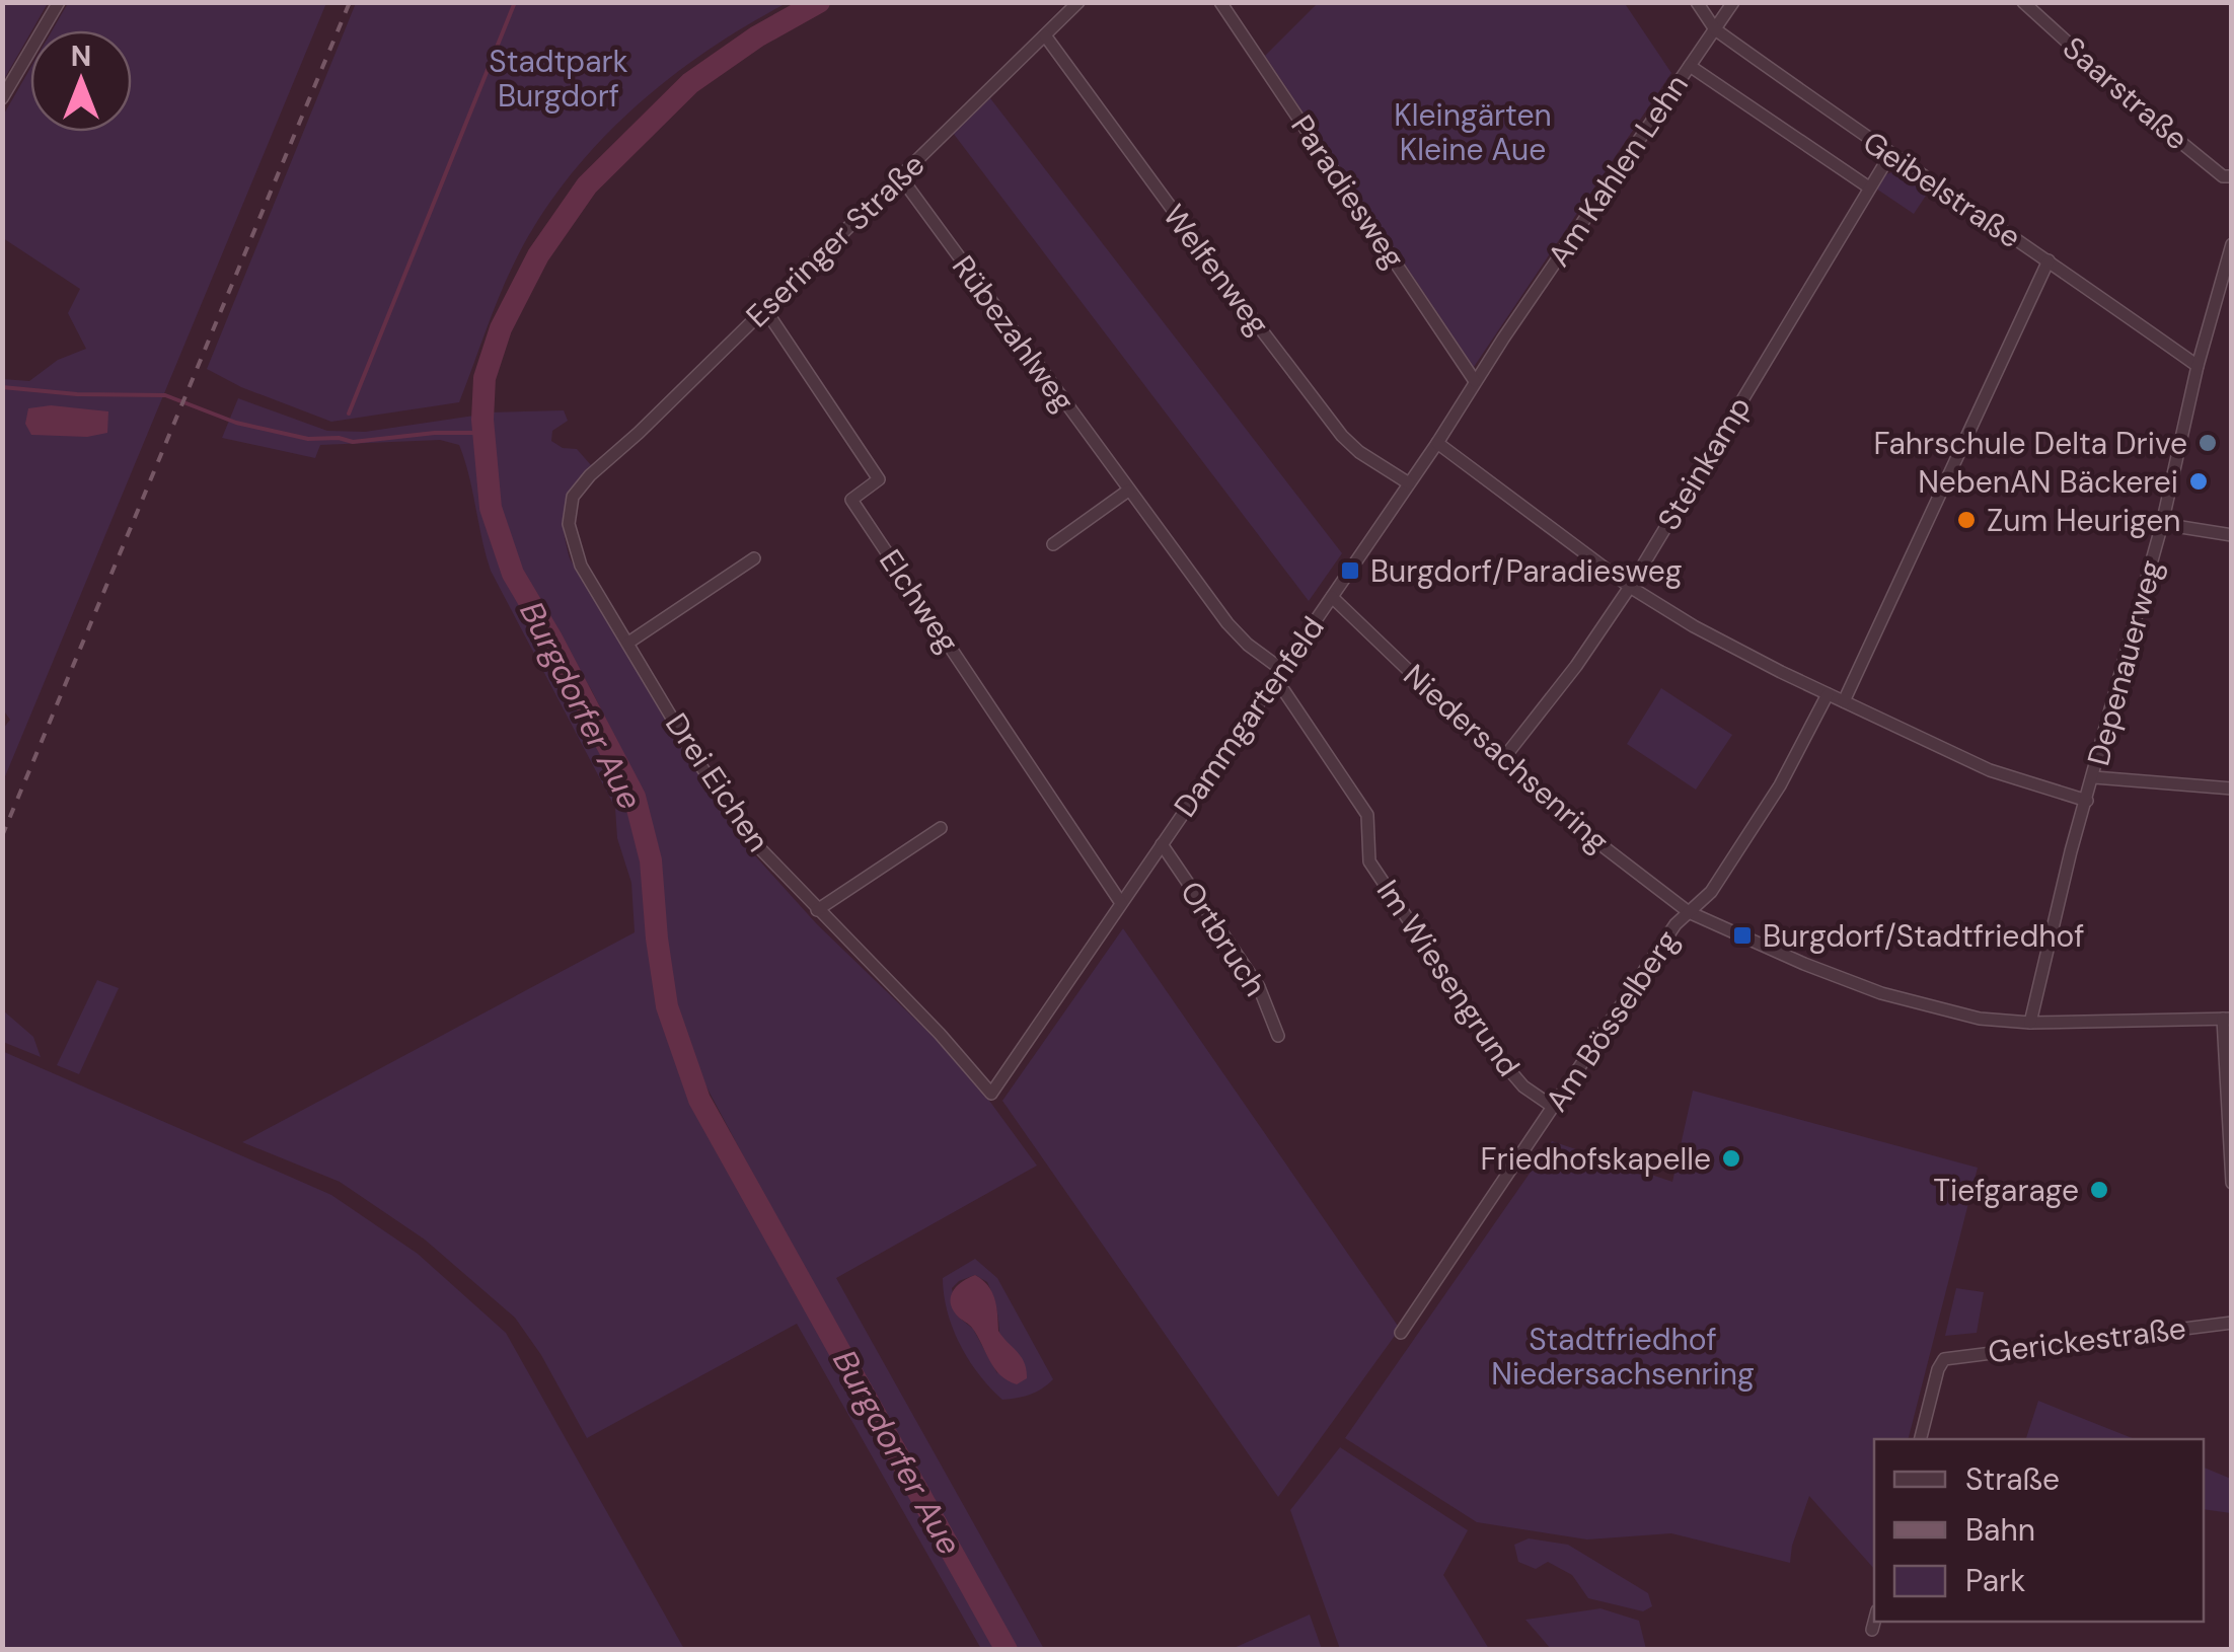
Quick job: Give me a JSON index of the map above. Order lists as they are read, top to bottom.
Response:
{
  "streets": {
    "street": [
      "Saarstraße",
      "Am Kahlen Lehn",
      "Geibelstraße",
      "Paradiesweg",
      "Eseringer Straße",
      "Welfenweg",
      "Rübezahlweg",
      "Steinkamp",
      "Elchweg",
      "Depenauerweg",
      "Dammgartenfeld",
      "Niedersachsenring",
      "Drei Eichen",
      "Ortbruch",
      "Im Wiesengrund",
      "Am Bösselberg",
      "Gerickestraße"
    ]
  },
  "crossings": [
    ["Am Kahlen Lehn", "Geibelstraße"],
    ["Am Kahlen Lehn", "Dammgartenfeld"],
    ["Geibelstraße", "Steinkamp"],
    ["Geibelstraße", "Depenauerweg"],
    ["Paradiesweg", "Dammgartenfeld"],
    ["Eseringer Straße", "Welfenweg"],
    ["Eseringer Straße", "Rübezahlweg"],
    ["Eseringer Straße", "Elchweg"],
    ["Eseringer Straße", "Drei Eichen"],
    ["Welfenweg", "Dammgartenfeld"],
    ["Rübezahlweg", "Dammgartenfeld"],
    ["Steinkamp", "Niedersachsenring"],
    ["Elchweg", "Dammgartenfeld"],
    ["Depenauerweg", "Niedersachsenring"],
    ["Dammgartenfeld", "Niedersachsenring"],
    ["Dammgartenfeld", "Drei Eichen"],
    ["Dammgartenfeld", "Ortbruch"],
    ["Dammgartenfeld", "Im Wiesengrund"],
    ["Niedersachsenring", "Am Bösselberg"],
    ["Im Wiesengrund", "Am Bösselberg"]
  ],
  "water": ["Burgdorfer Aue"],
  "parks": ["Stadtpark Burgdorf", "Kleingärten Kleine Aue", "Stadtfriedhof Niedersachsenring"],
  "places": {
    "other": [
      "Fahrschule Delta Drive",
      "NebenAN Bäckerei",
      "Zum Heurigen",
      "Friedhofskapelle",
      "Tiefgarage"
    ],
    "transit": ["Burgdorf/Paradiesweg", "Burgdorf/Stadtfriedhof"]
  },
  "legend": ["Straße", "Bahn", "Park"],
  "north": "top"
}
